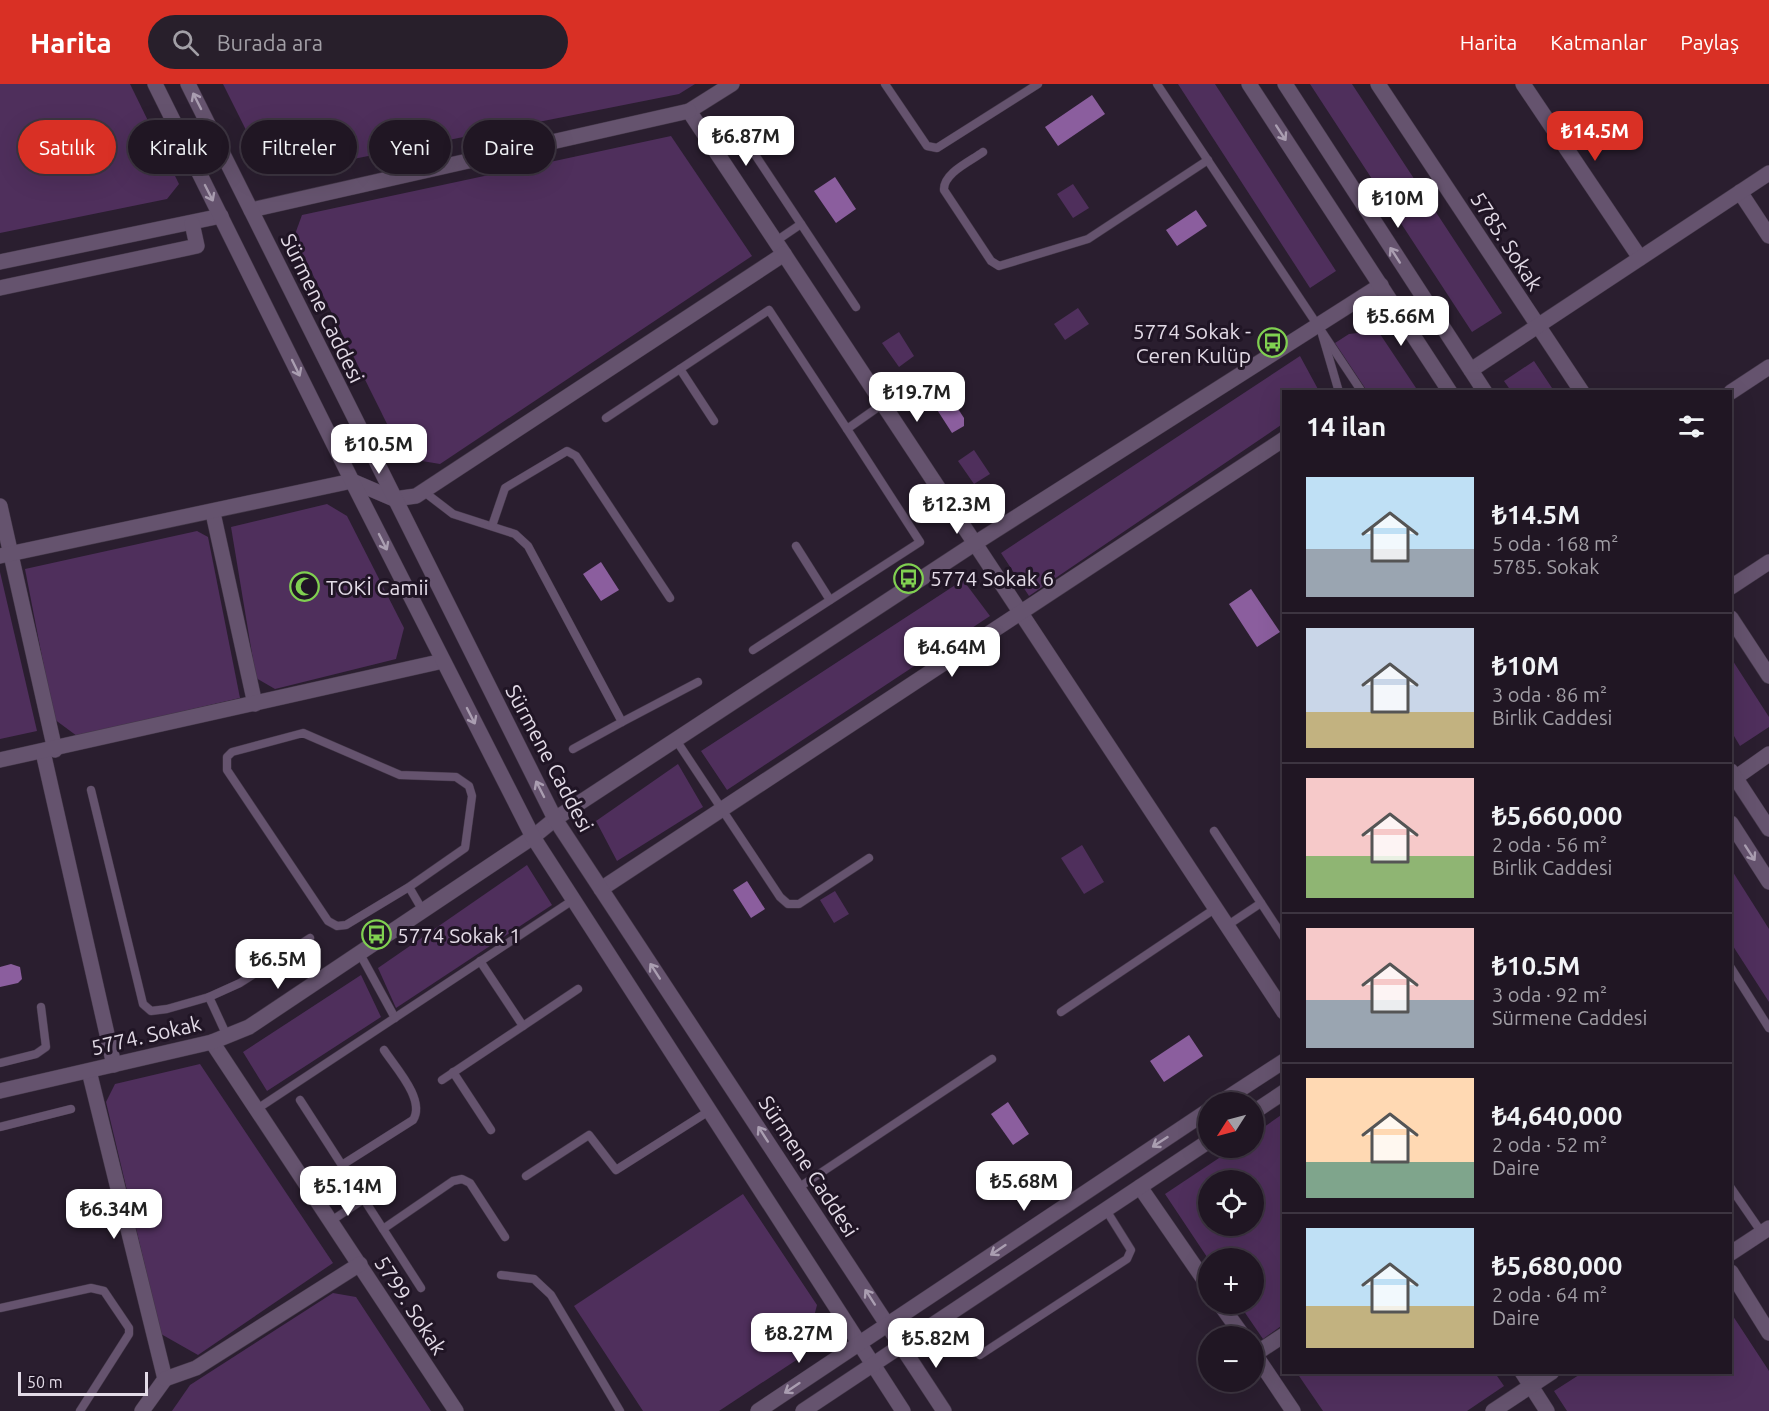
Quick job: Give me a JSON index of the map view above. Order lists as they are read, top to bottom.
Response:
{
  "streets": {
    "street": [
      "5785. Sokak",
      "Sürmene Caddesi",
      "5774. Sokak",
      "5799. Sokak"
    ]
  },
  "crossings": [
    ["Sürmene Caddesi", "5774. Sokak"],
    ["5774. Sokak", "5799. Sokak"]
  ],
  "places": {
    "bus stop": ["5774 Sokak - Ceren Kulüp", "5774 Sokak 6", "5774 Sokak 1"],
    "mosque": ["TOKİ Camii"]
  },
  "scale_bar": "50 m",
  "north": "bottom left",
  "page": {
    "header": "Harita",
    "search": "Burada ara",
    "nav": ["Harita", "Katmanlar", "Paylaş"],
    "price": [
      "₺14.5M",
      "₺6.87M",
      "₺10M",
      "₺5.66M",
      "₺19.7M",
      "₺10.5M",
      "₺12.3M",
      "₺4.64M",
      "₺6.5M",
      "₺5.68M",
      "₺5.14M",
      "₺6.34M",
      "₺8.27M",
      "₺5.82M"
    ],
    "chip": [
      "Satılık",
      "Kiralık",
      "Filtreler",
      "Yeni",
      "Daire"
    ],
    "heading": "14 ilan",
    "list": [
      {
        "name": "₺14.5M",
        "note": "5 oda · 168 m² · 5785. Sokak"
      },
      {
        "name": "₺10M",
        "note": "3 oda · 86 m² · Birlik Caddesi"
      },
      {
        "name": "₺5,660,000",
        "note": "2 oda · 56 m² · Birlik Caddesi"
      },
      {
        "name": "₺10.5M",
        "note": "3 oda · 92 m² · Sürmene Caddesi"
      },
      {
        "name": "₺4,640,000",
        "note": "2 oda · 52 m² · Daire"
      },
      {
        "name": "₺5,680,000",
        "note": "2 oda · 64 m² · Daire"
      }
    ],
    "map_buttons": ["+", "−"],
    "scale": "50 m"
  }
}
